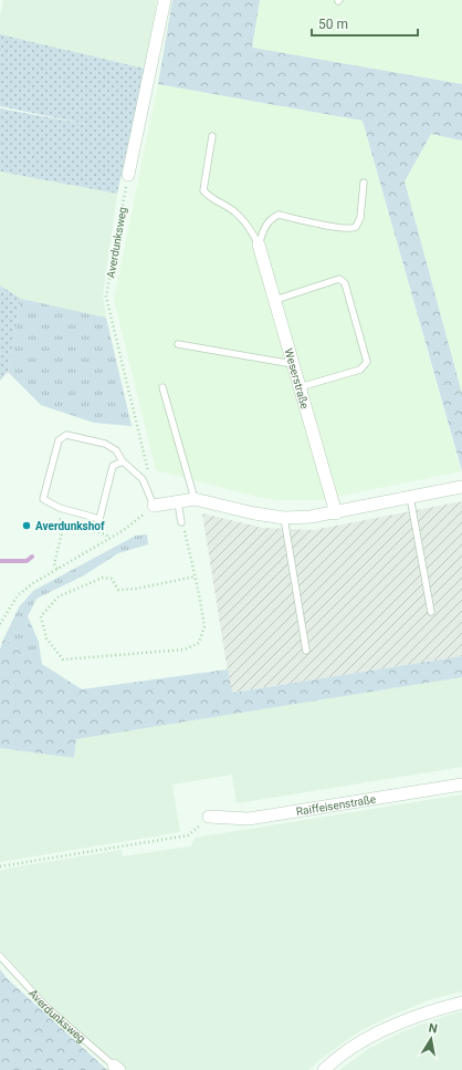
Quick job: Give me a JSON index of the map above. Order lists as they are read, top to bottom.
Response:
{
  "streets": {
    "street": ["Weserstraße", "Raiffeisenstraße"],
    "lane": ["Averdunksweg"]
  },
  "places": ["Averdunkshof"],
  "scale_bar": "50 m",
  "north": "top"
}
